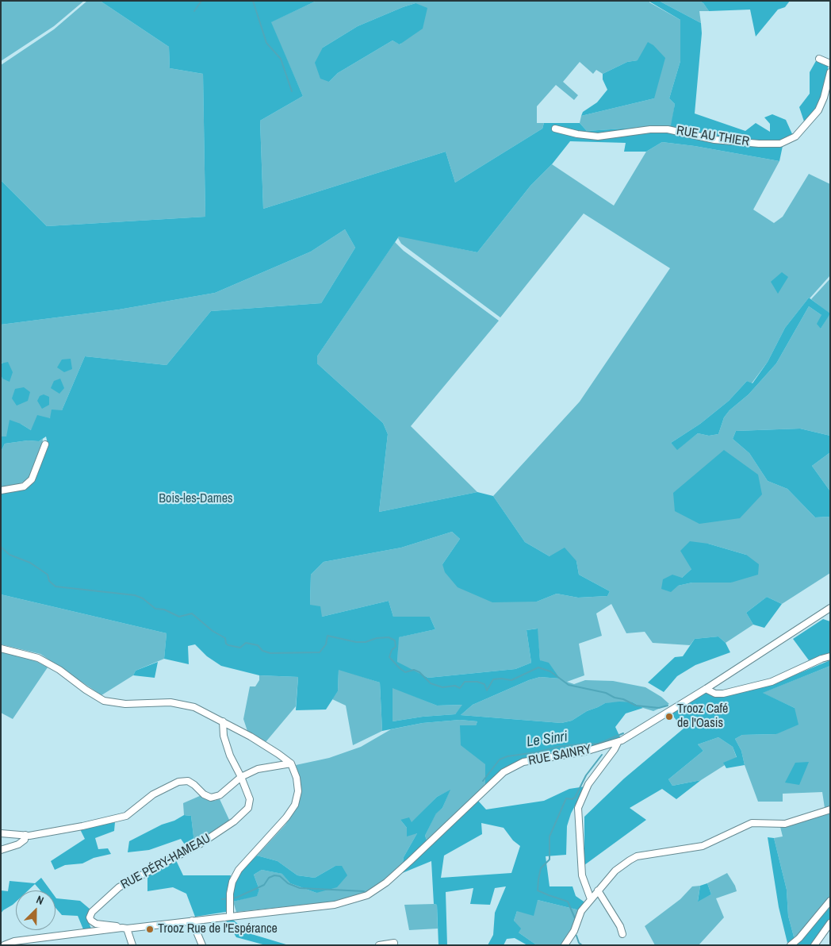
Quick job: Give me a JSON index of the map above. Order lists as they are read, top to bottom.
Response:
{
  "streets": {
    "street": ["RUE AU THIER", "RUE SAINRY", "RUE PÉRY-HAMEAU"]
  },
  "crossings": [
    ["RUE SAINRY", "RUE PÉRY-HAMEAU"]
  ],
  "water": ["Le Sinri"],
  "parks": ["Bois-les-Dames"],
  "places": ["Trooz Café de l'Oasis", "Trooz Rue de l'Espérance"],
  "north": "top right"
}
